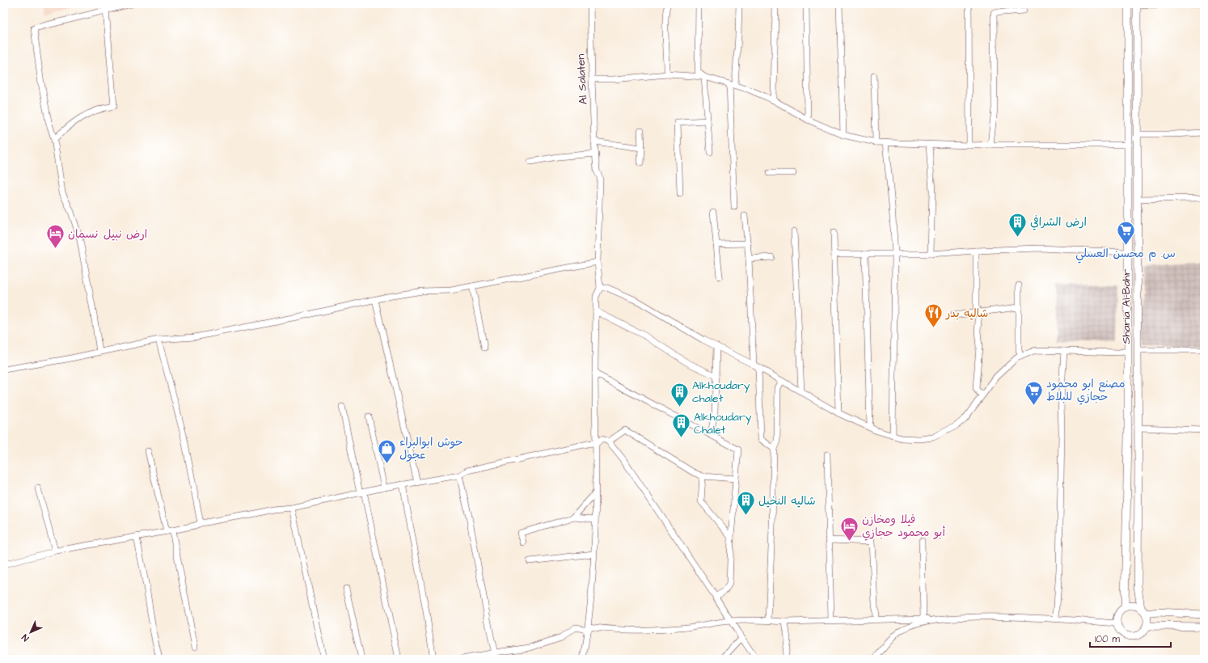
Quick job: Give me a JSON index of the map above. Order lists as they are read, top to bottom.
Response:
{
  "streets": {
    "main road": ["Sharia Al-Bahr"],
    "street": ["Al Salaten"]
  },
  "places": {
    "building": [
      "ارض الشرافي",
      "Alkhoudary chalet",
      "Alkhoudary Chalet",
      "شاليه النخيل"
    ],
    "supermarket": ["س. م محسن العسلي", "مصنع ابو محمود حجازي للبلاط"],
    "hotel": ["ارض نبيل نسمان", "فيلا ومخازن أبو محمود حجازي"],
    "restaurant": ["شاليه بدر"],
    "shop": ["حوش ابوالبراء عجول"]
  },
  "scale_bar": "100 m",
  "north": "bottom left"
}
